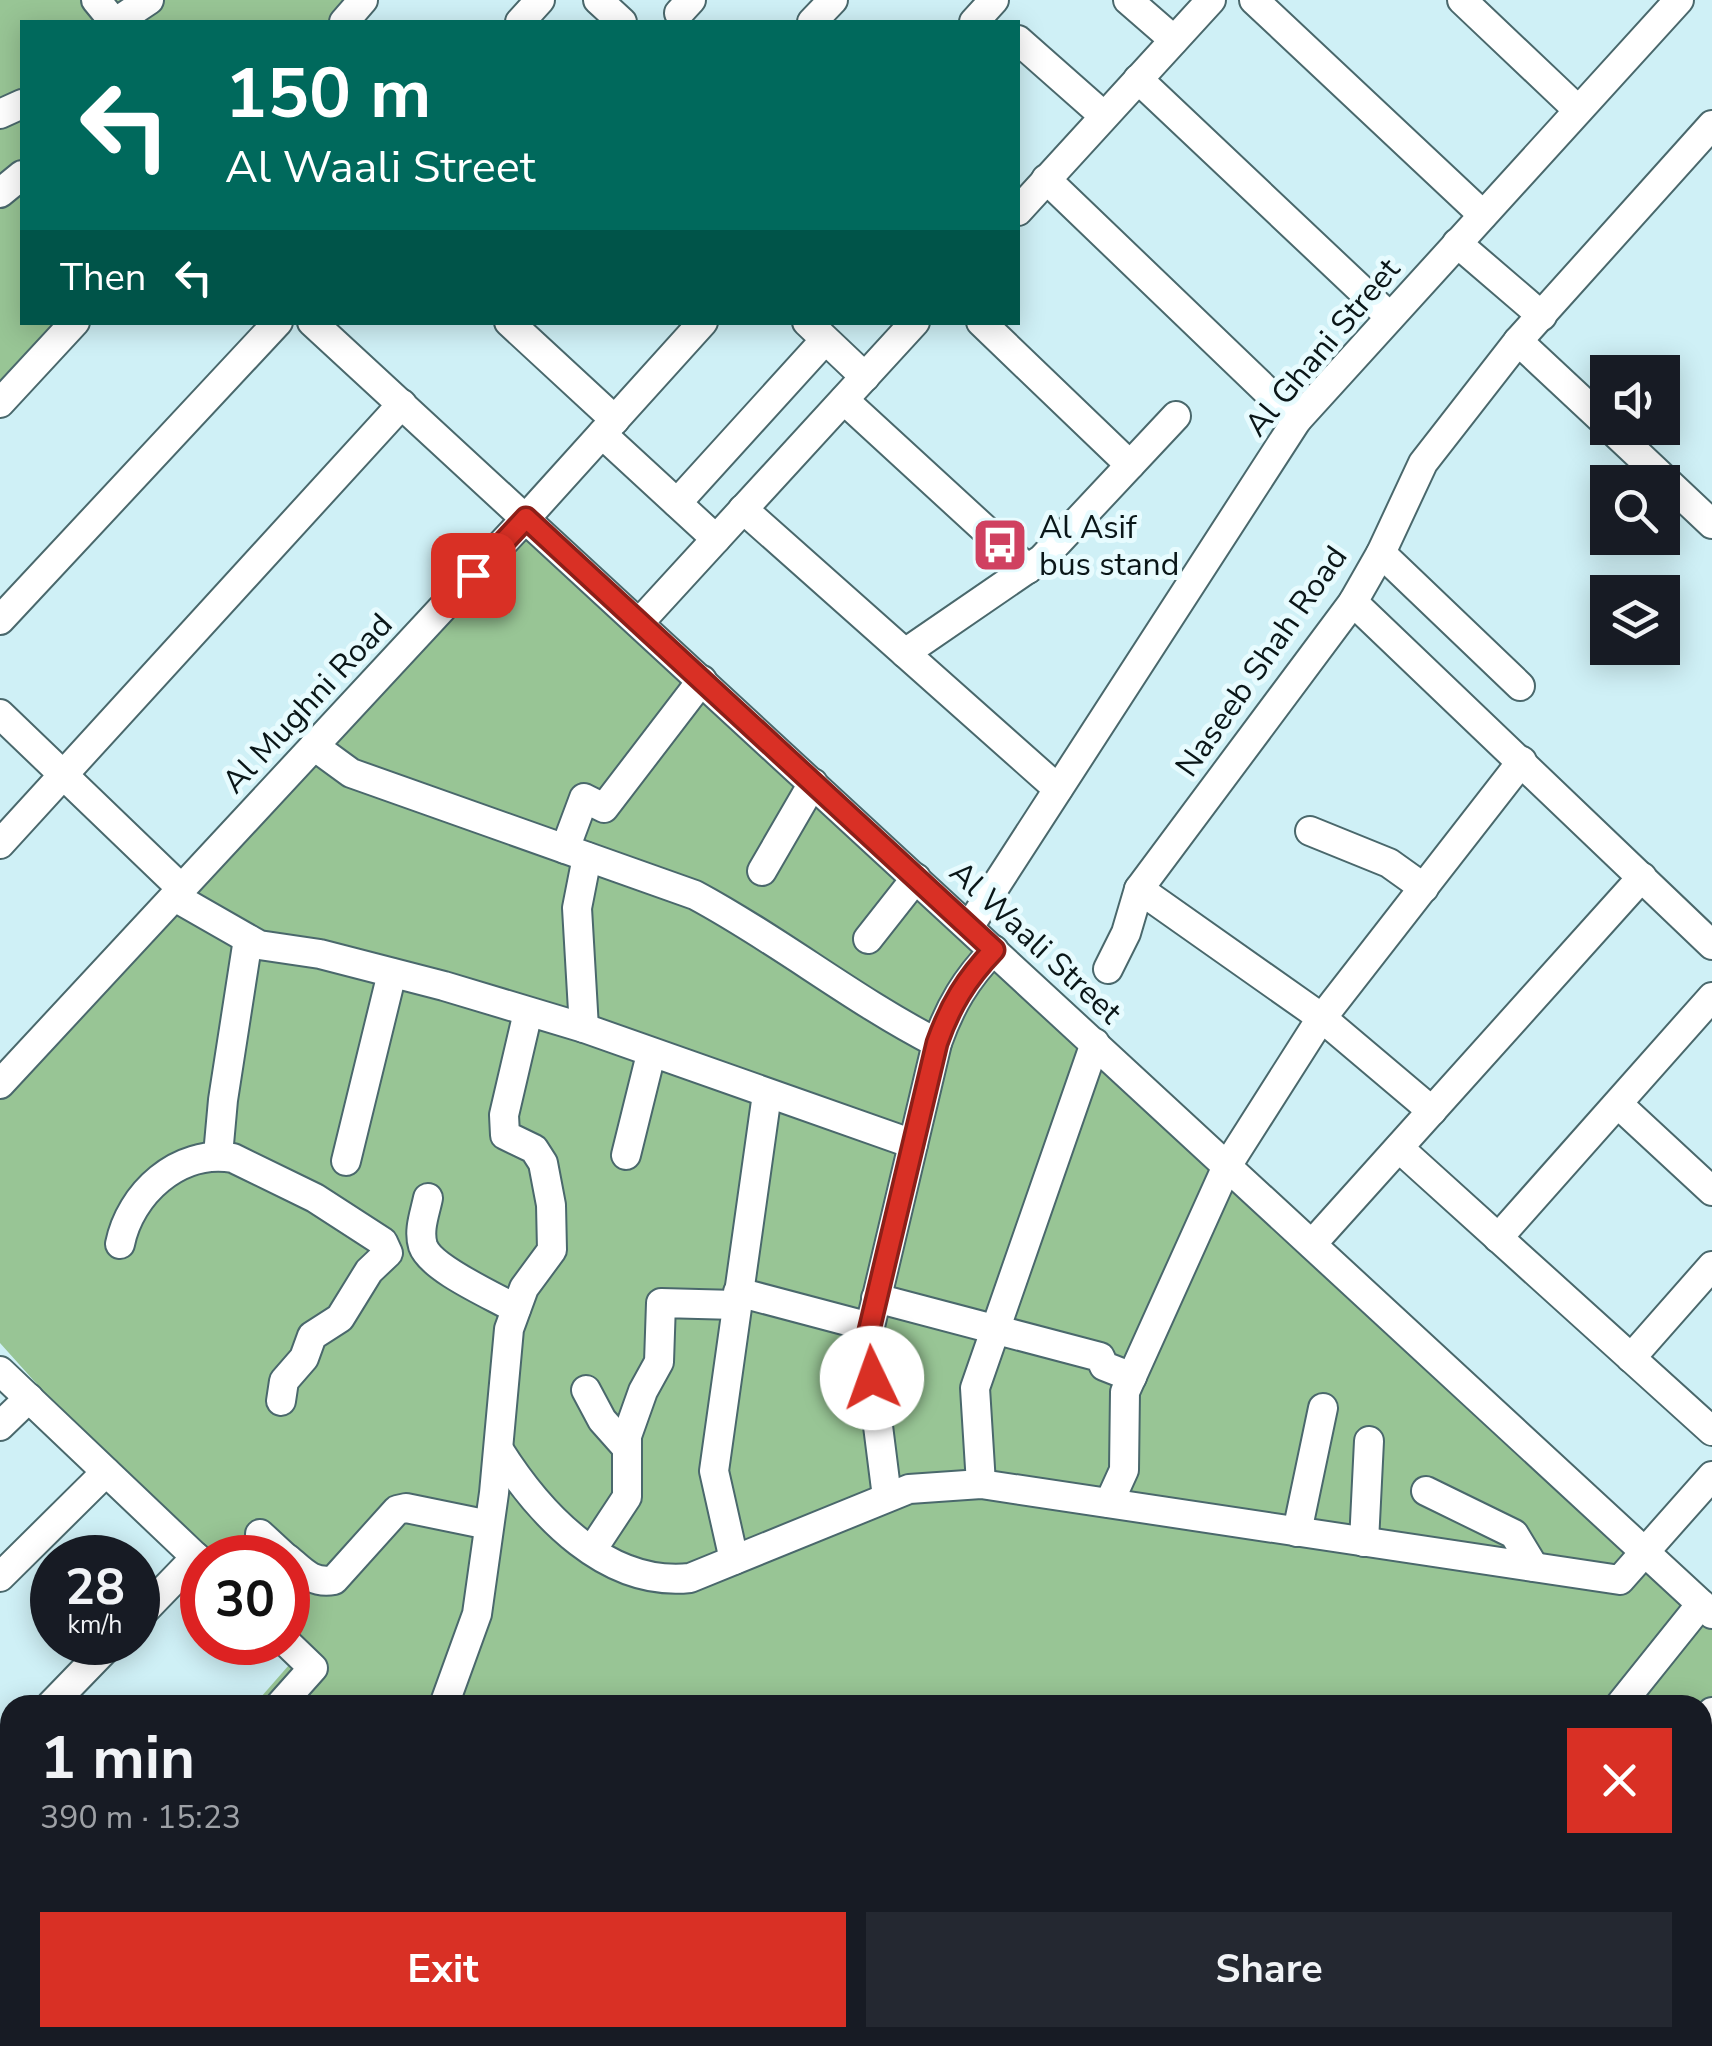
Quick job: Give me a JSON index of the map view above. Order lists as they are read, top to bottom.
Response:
{
  "streets": {
    "street": [
      "Al Ghani Street",
      "Naseeb Shah Road",
      "Al Mughni Road",
      "Al Waali Street"
    ]
  },
  "crossings": [
    ["Al Ghani Street", "Al Waali Street"],
    ["Al Mughni Road", "Al Waali Street"]
  ],
  "places": {
    "bus stop": ["Al Asif bus stand"]
  },
  "page": {
    "turn": ["150 m", "Al Waali Street"],
    "then": "Then",
    "speed": "28 km/h",
    "limit": "30",
    "heading": ["1 min", "390 m · 15:23"],
    "buttons": ["Exit", "Share"]
  }
}
